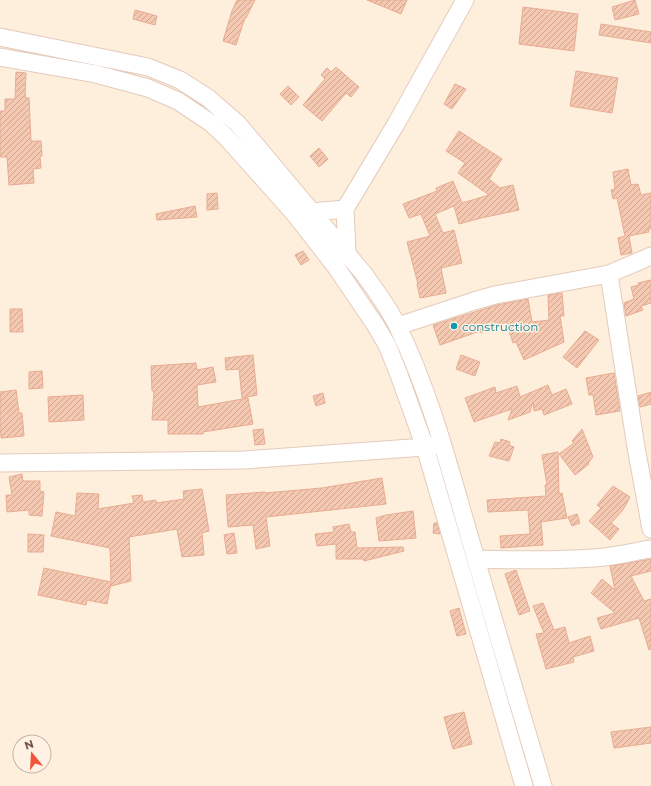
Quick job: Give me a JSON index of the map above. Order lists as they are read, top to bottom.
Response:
{
  "places": ["construction"],
  "north": "top"
}
